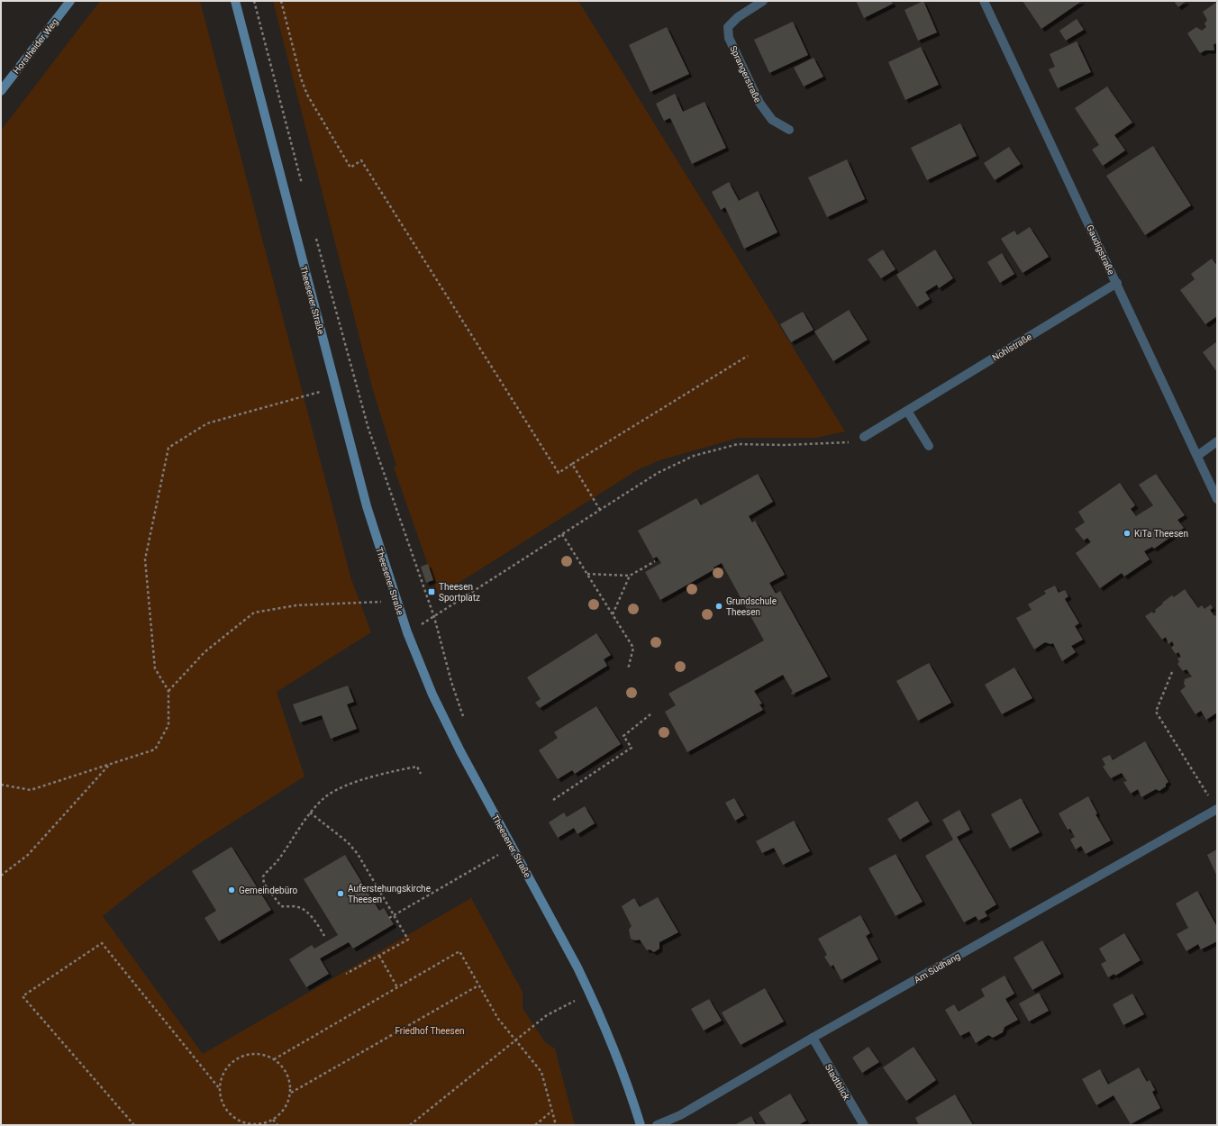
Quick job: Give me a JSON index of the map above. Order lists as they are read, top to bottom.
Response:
{
  "streets": {
    "street": [
      "Horstheider Weg",
      "Sprangerstraße",
      "Gaudigstraße",
      "Theesener Straße",
      "Nohlstraße",
      "Am Südhang",
      "Stadtblick"
    ]
  },
  "crossings": [
    ["Gaudigstraße", "Nohlstraße"],
    ["Am Südhang", "Stadtblick"]
  ],
  "parks": ["Friedhof Theesen"],
  "places": {
    "other": [
      "KiTa Theesen",
      "Grundschule Theesen",
      "Gemeindebüro",
      "Auferstehungskirche Theesen"
    ],
    "transit": ["Theesen Sportplatz"]
  }
}
